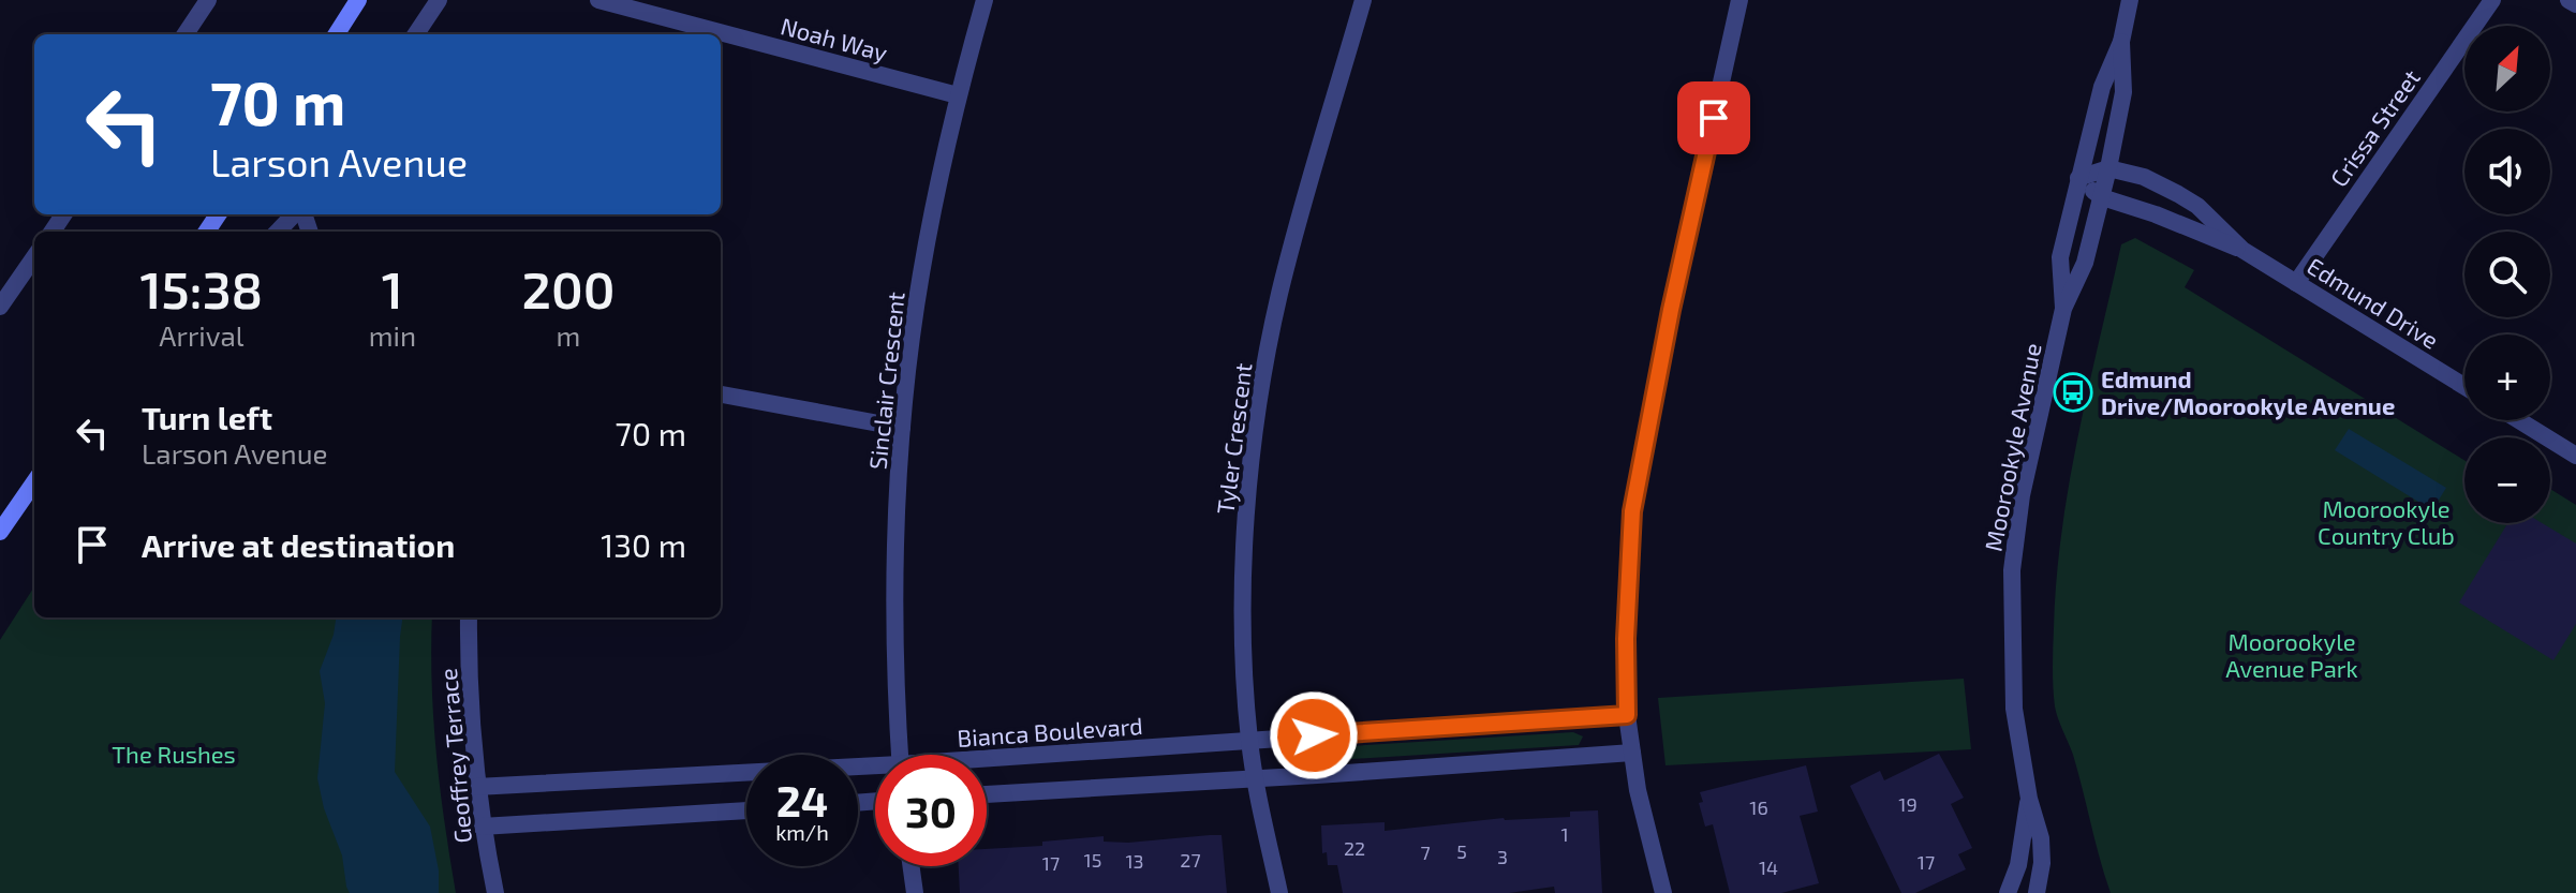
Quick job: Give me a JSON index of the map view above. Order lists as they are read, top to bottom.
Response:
{
  "streets": {
    "street": [
      "Noah Way",
      "Crissa Street",
      "Edmund Drive",
      "Sinclair Crescent",
      "Tyler Crescent",
      "Moorookyle Avenue",
      "Bianca Boulevard",
      "Geoffrey Terrace"
    ]
  },
  "crossings": [
    ["Noah Way", "Sinclair Crescent"],
    ["Crissa Street", "Edmund Drive"],
    ["Edmund Drive", "Moorookyle Avenue"],
    ["Tyler Crescent", "Bianca Boulevard"],
    ["Bianca Boulevard", "Geoffrey Terrace"]
  ],
  "parks": ["Moorookyle Country Club", "Moorookyle Avenue Park", "The Rushes"],
  "places": {
    "bus stop": ["Edmund Drive/Moorookyle Avenue"]
  },
  "house_numbers": [
    "19",
    "16",
    "1",
    "22",
    "5",
    "7",
    "3",
    "15",
    "27",
    "13",
    "17",
    "17",
    "14"
  ],
  "north": "top right",
  "page": {
    "map_buttons": ["+", "−"],
    "turn": ["70 m", "Larson Avenue"],
    "eta": [
      "15:38",
      "Arrival",
      "1",
      "min",
      "200",
      "m"
    ],
    "list": [
      {
        "name": "Turn left",
        "note": "Larson Avenue",
        "value": "70 m"
      },
      {
        "name": "Arrive at destination",
        "value": "130 m"
      }
    ],
    "speed": "24 km/h",
    "limit": "30"
  }
}
